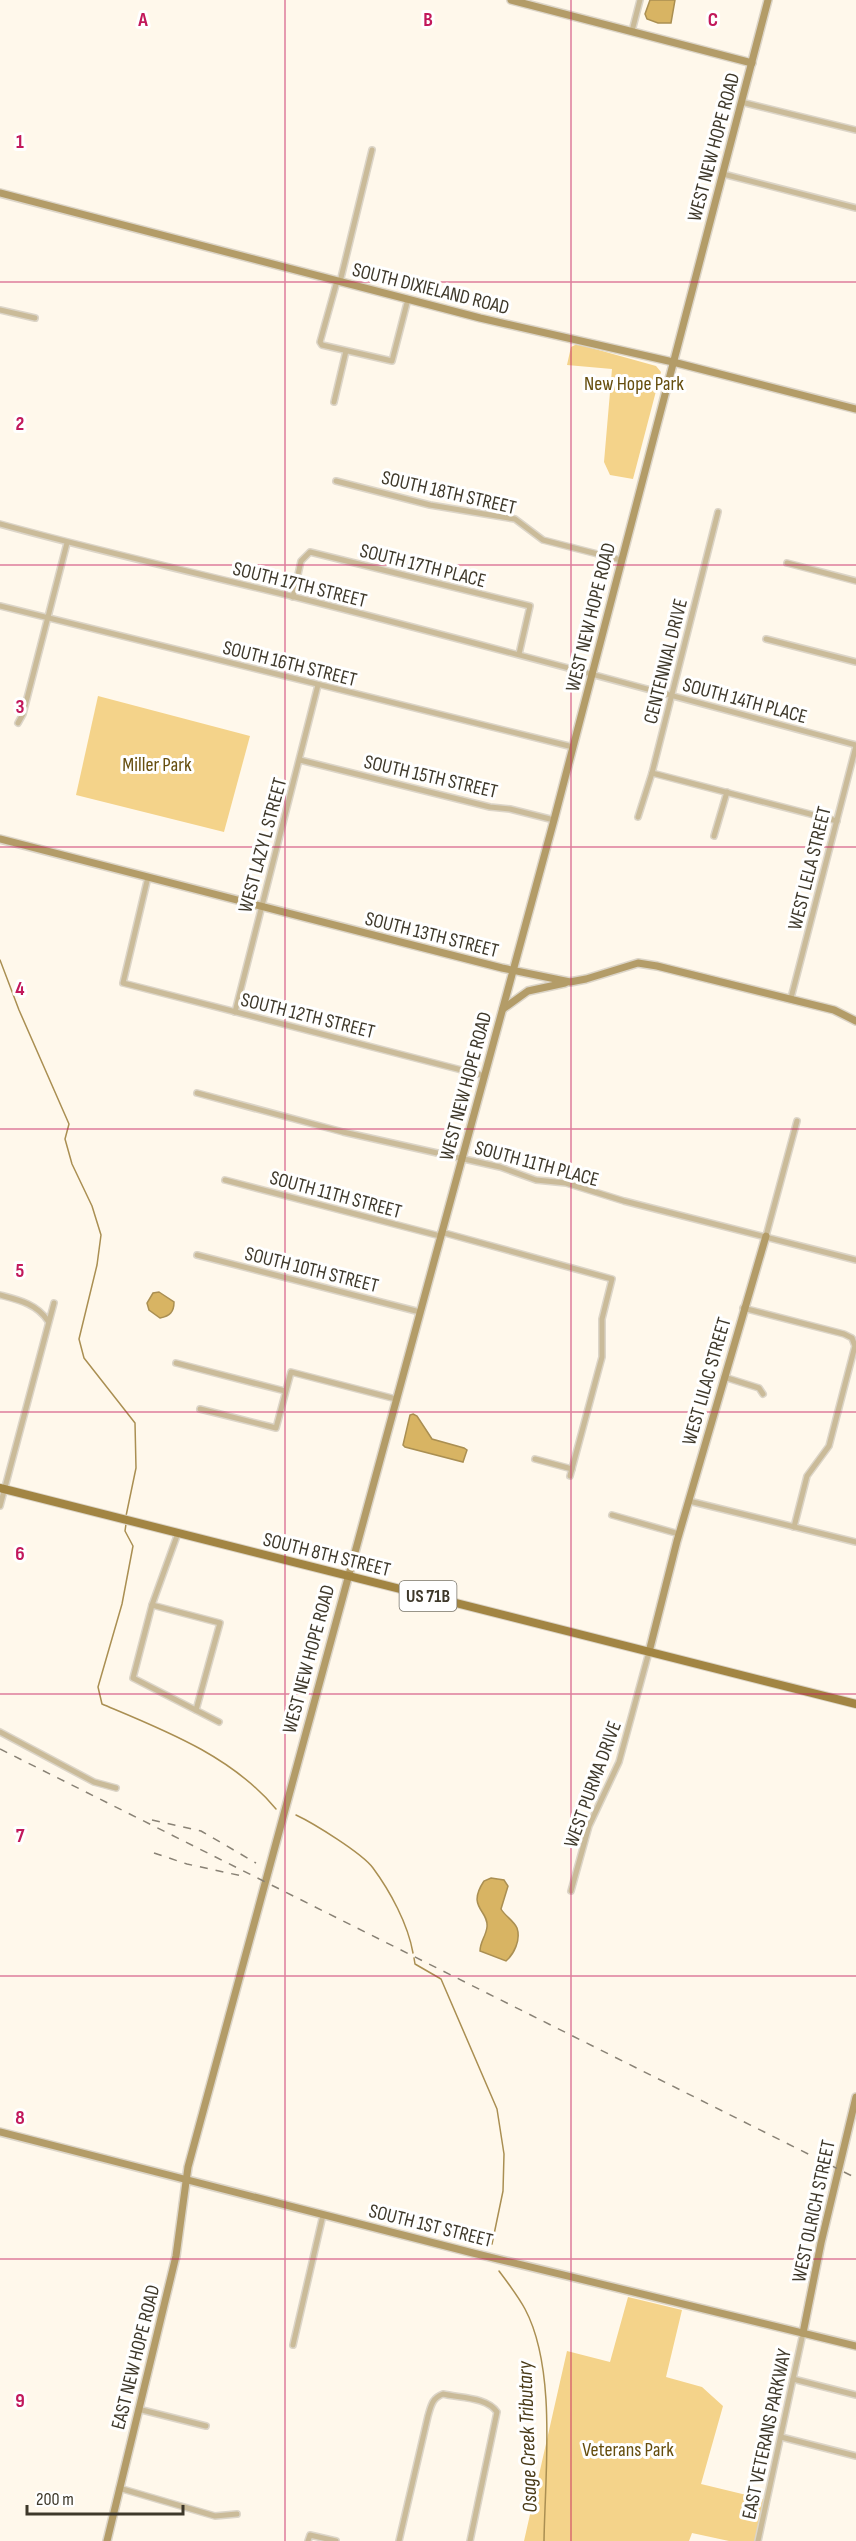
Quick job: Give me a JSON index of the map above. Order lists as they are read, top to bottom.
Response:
{
  "streets": {
    "main road": [
      "WEST NEW HOPE ROAD",
      "SOUTH DIXIELAND ROAD",
      "SOUTH 13TH STREET",
      "WEST LILAC STREET",
      "SOUTH 8TH STREET",
      "US 71B",
      "WEST OLRICH STREET",
      "SOUTH 1ST STREET",
      "EAST NEW HOPE ROAD"
    ],
    "street": [
      "SOUTH 18TH STREET",
      "SOUTH 17TH PLACE",
      "SOUTH 17TH STREET",
      "CENTENNIAL DRIVE",
      "SOUTH 16TH STREET",
      "SOUTH 14TH PLACE",
      "SOUTH 15TH STREET",
      "WEST LAZY L STREET",
      "WEST LELA STREET",
      "SOUTH 12TH STREET",
      "SOUTH 11TH PLACE",
      "SOUTH 11TH STREET",
      "SOUTH 10TH STREET",
      "WEST PURMA DRIVE",
      "EAST VETERANS PARKWAY"
    ]
  },
  "crossings": [
    ["WEST NEW HOPE ROAD", "SOUTH DIXIELAND ROAD"],
    ["WEST NEW HOPE ROAD", "SOUTH 18TH STREET"],
    ["WEST NEW HOPE ROAD", "SOUTH 17TH STREET"],
    ["WEST NEW HOPE ROAD", "SOUTH 16TH STREET"],
    ["WEST NEW HOPE ROAD", "SOUTH 14TH PLACE"],
    ["WEST NEW HOPE ROAD", "SOUTH 15TH STREET"],
    ["WEST NEW HOPE ROAD", "SOUTH 13TH STREET"],
    ["WEST NEW HOPE ROAD", "SOUTH 12TH STREET"],
    ["WEST NEW HOPE ROAD", "SOUTH 11TH PLACE"],
    ["WEST NEW HOPE ROAD", "SOUTH 11TH STREET"],
    ["WEST NEW HOPE ROAD", "SOUTH 10TH STREET"],
    ["WEST NEW HOPE ROAD", "SOUTH 8TH STREET"],
    ["WEST NEW HOPE ROAD", "SOUTH 1ST STREET"],
    ["WEST NEW HOPE ROAD", "EAST NEW HOPE ROAD"],
    ["SOUTH 17TH PLACE", "SOUTH 17TH STREET"],
    ["SOUTH 17TH STREET", "SOUTH 14TH PLACE"],
    ["CENTENNIAL DRIVE", "SOUTH 14TH PLACE"],
    ["SOUTH 16TH STREET", "WEST LAZY L STREET"],
    ["SOUTH 14TH PLACE", "WEST LELA STREET"],
    ["SOUTH 15TH STREET", "WEST LAZY L STREET"],
    ["WEST LAZY L STREET", "SOUTH 13TH STREET"],
    ["WEST LAZY L STREET", "SOUTH 12TH STREET"],
    ["WEST LELA STREET", "SOUTH 13TH STREET"],
    ["SOUTH 13TH STREET", "SOUTH 12TH STREET"],
    ["SOUTH 11TH PLACE", "WEST LILAC STREET"],
    ["WEST LILAC STREET", "SOUTH 8TH STREET"],
    ["WEST LILAC STREET", "WEST PURMA DRIVE"],
    ["SOUTH 8TH STREET", "WEST PURMA DRIVE"],
    ["WEST OLRICH STREET", "SOUTH 1ST STREET"],
    ["WEST OLRICH STREET", "EAST VETERANS PARKWAY"],
    ["SOUTH 1ST STREET", "EAST NEW HOPE ROAD"],
    ["SOUTH 1ST STREET", "EAST VETERANS PARKWAY"]
  ],
  "water": ["Osage Creek Tributary"],
  "parks": ["New Hope Park", "Miller Park", "Veterans Park"],
  "scale_bar": "200 m",
  "grid": {
    "columns": ["A", "B", "C"],
    "rows": [
      "1",
      "2",
      "3",
      "4",
      "5",
      "6",
      "7",
      "8",
      "9"
    ]
  }
}
